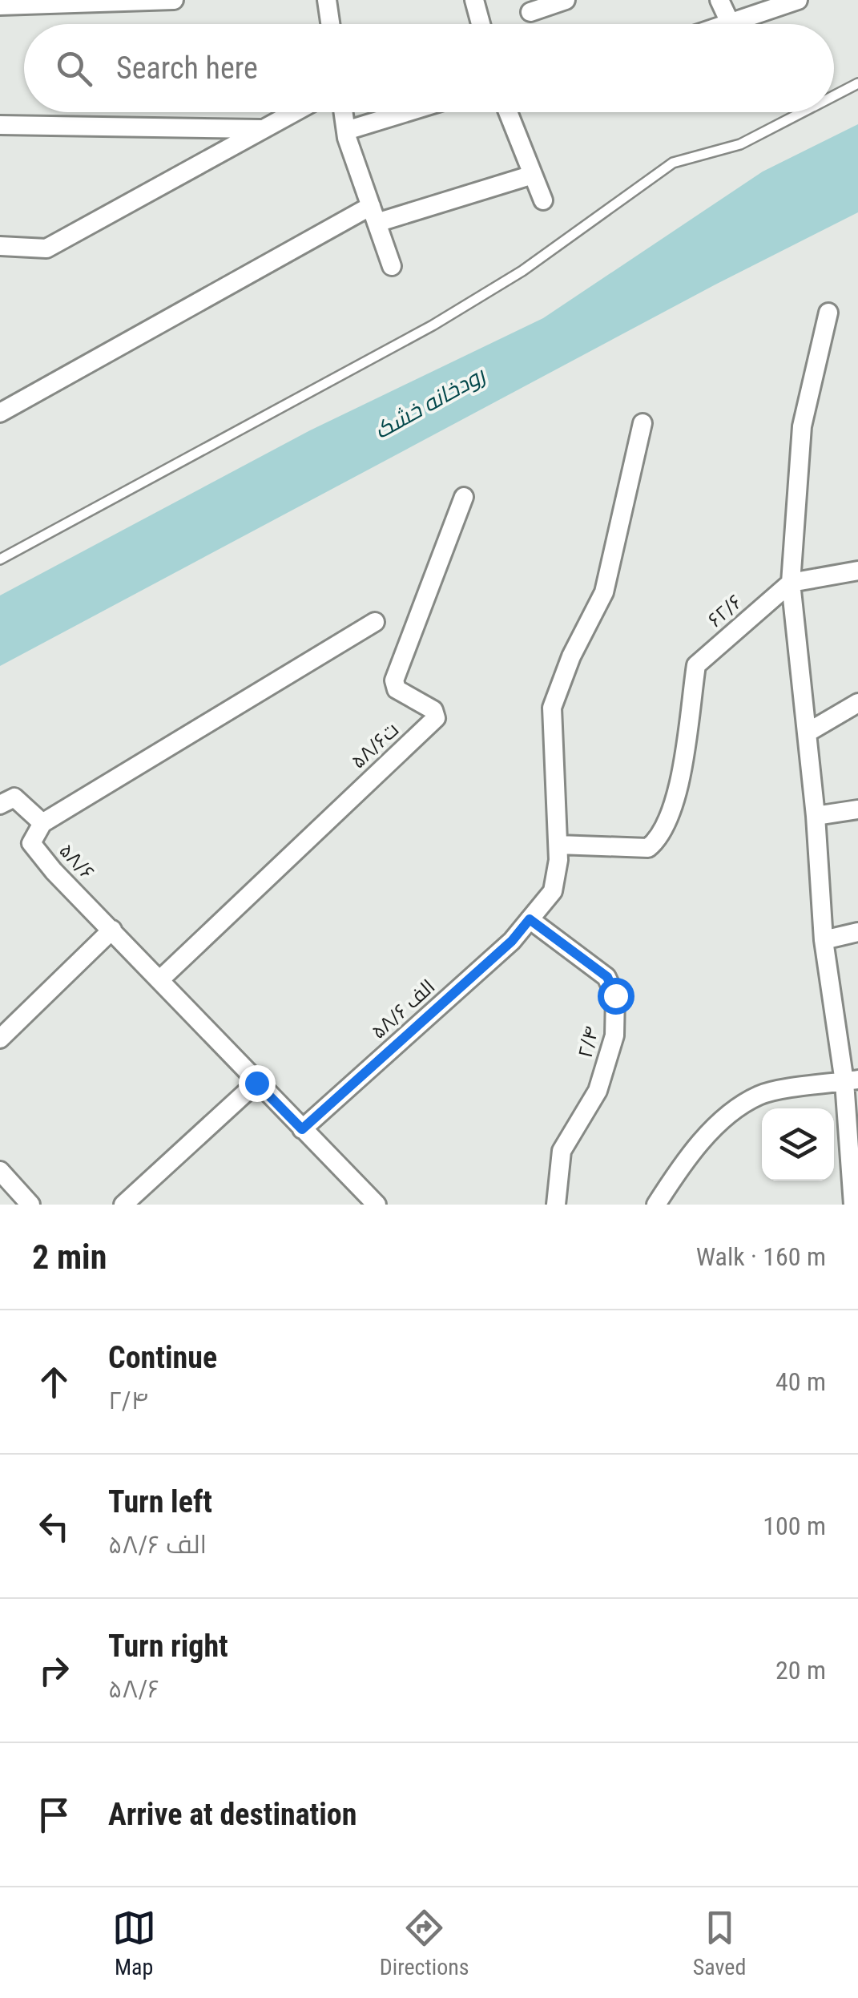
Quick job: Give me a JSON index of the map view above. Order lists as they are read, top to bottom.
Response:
{
  "streets": {
    "street": [
      "۶۲/۶",
      "۵۸/۶ت",
      "۵۸/۶",
      "۵۸/۶ الف",
      "۲/۴"
    ]
  },
  "crossings": [
    ["۶۲/۶", "۵۸/۶ الف"],
    ["۵۸/۶ت", "۵۸/۶"],
    ["۵۸/۶", "۵۸/۶ الف"],
    ["۵۸/۶ الف", "۲/۴"]
  ],
  "water": ["رودخانه خشک"],
  "page": {
    "search": "Search here",
    "heading": ["2 min", "Walk · 160 m"],
    "list": [
      ["Continue", "۲/۴", "40 m"],
      ["Turn left", "۵۸/۶ الف", "100 m"],
      ["Turn right", "۵۸/۶", "20 m"],
      "Arrive at destination"
    ],
    "nav": ["Map", "Directions", "Saved"]
  }
}
